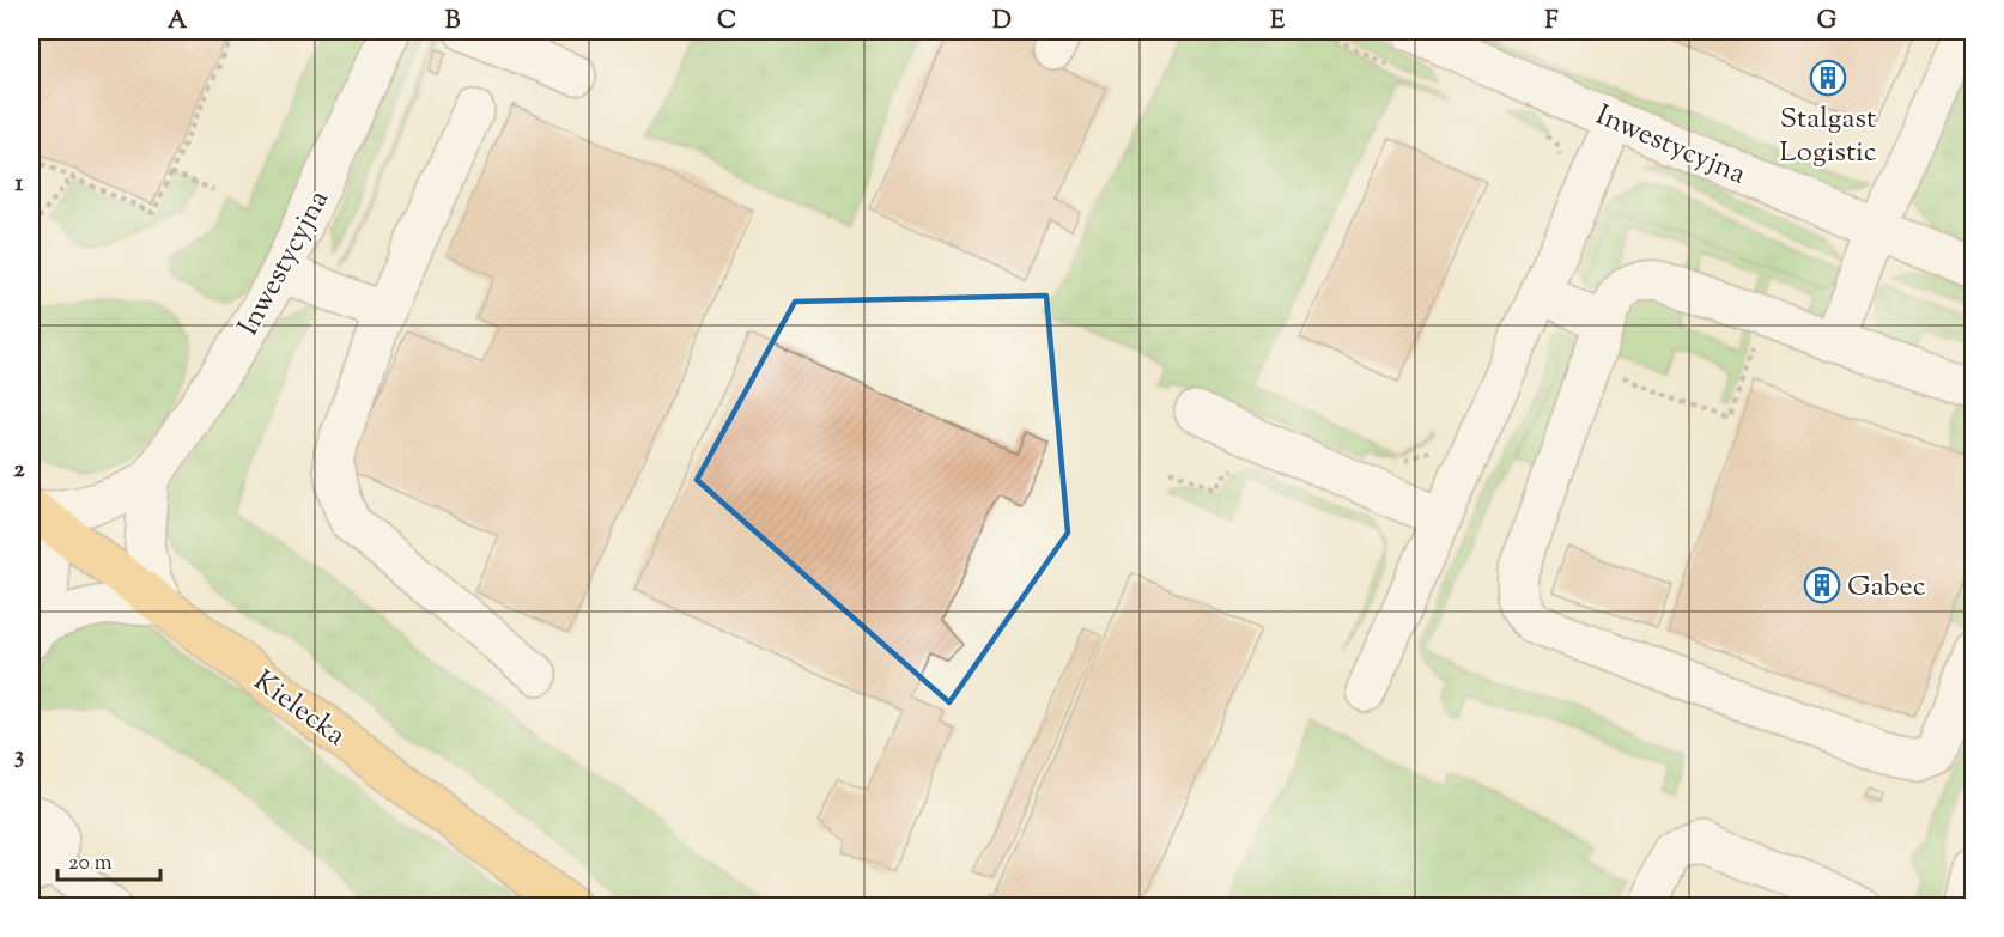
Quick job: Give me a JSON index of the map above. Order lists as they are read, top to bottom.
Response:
{
  "streets": {
    "main road": ["Kielecka"],
    "street": ["Inwestycyjna"]
  },
  "crossings": [
    ["Inwestycyjna", "Kielecka"]
  ],
  "places": {
    "building": ["Stalgast Logistic", "Gabec"]
  },
  "scale_bar": "20 m",
  "grid": {
    "columns": [
      "A",
      "B",
      "C",
      "D",
      "E",
      "F",
      "G"
    ],
    "rows": ["1", "2", "3"]
  }
}
